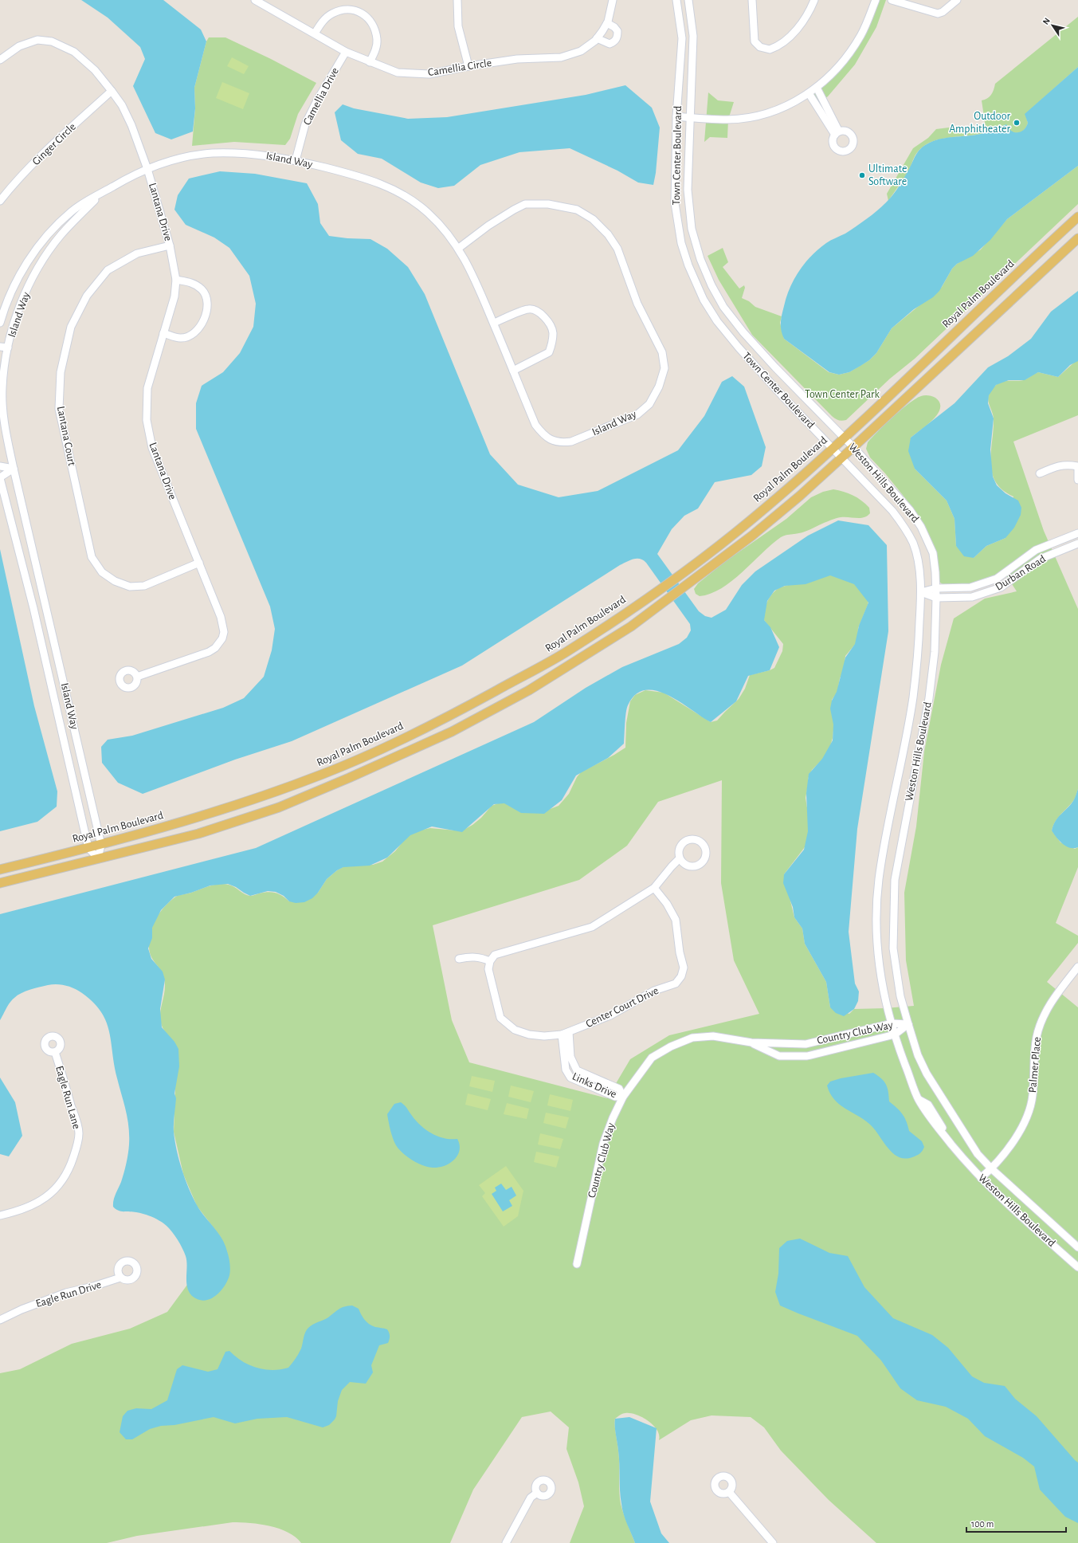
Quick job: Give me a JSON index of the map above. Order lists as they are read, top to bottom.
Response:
{
  "streets": {
    "main road": ["Royal Palm Boulevard"],
    "street": [
      "Camellia Circle",
      "Camellia Drive",
      "Ginger Circle",
      "Town Center Boulevard",
      "Island Way",
      "Lantana Drive",
      "Lantana Court",
      "Weston Hills Boulevard",
      "Durban Road",
      "Center Court Drive",
      "Country Club Way",
      "Palmer Place",
      "Links Drive",
      "Eagle Run Lane",
      "Eagle Run Drive"
    ]
  },
  "crossings": [
    ["Camellia Circle", "Camellia Drive"],
    ["Camellia Drive", "Island Way"],
    ["Town Center Boulevard", "Royal Palm Boulevard"],
    ["Town Center Boulevard", "Weston Hills Boulevard"],
    ["Island Way", "Lantana Drive"],
    ["Island Way", "Royal Palm Boulevard"],
    ["Lantana Drive", "Lantana Court"],
    ["Royal Palm Boulevard", "Weston Hills Boulevard"],
    ["Weston Hills Boulevard", "Durban Road"],
    ["Weston Hills Boulevard", "Country Club Way"],
    ["Weston Hills Boulevard", "Palmer Place"],
    ["Center Court Drive", "Links Drive"],
    ["Country Club Way", "Links Drive"]
  ],
  "parks": ["Town Center Park"],
  "places": ["Outdoor Amphitheater", "Ultimate Software"],
  "scale_bar": "100 m",
  "north": "top left"
}
